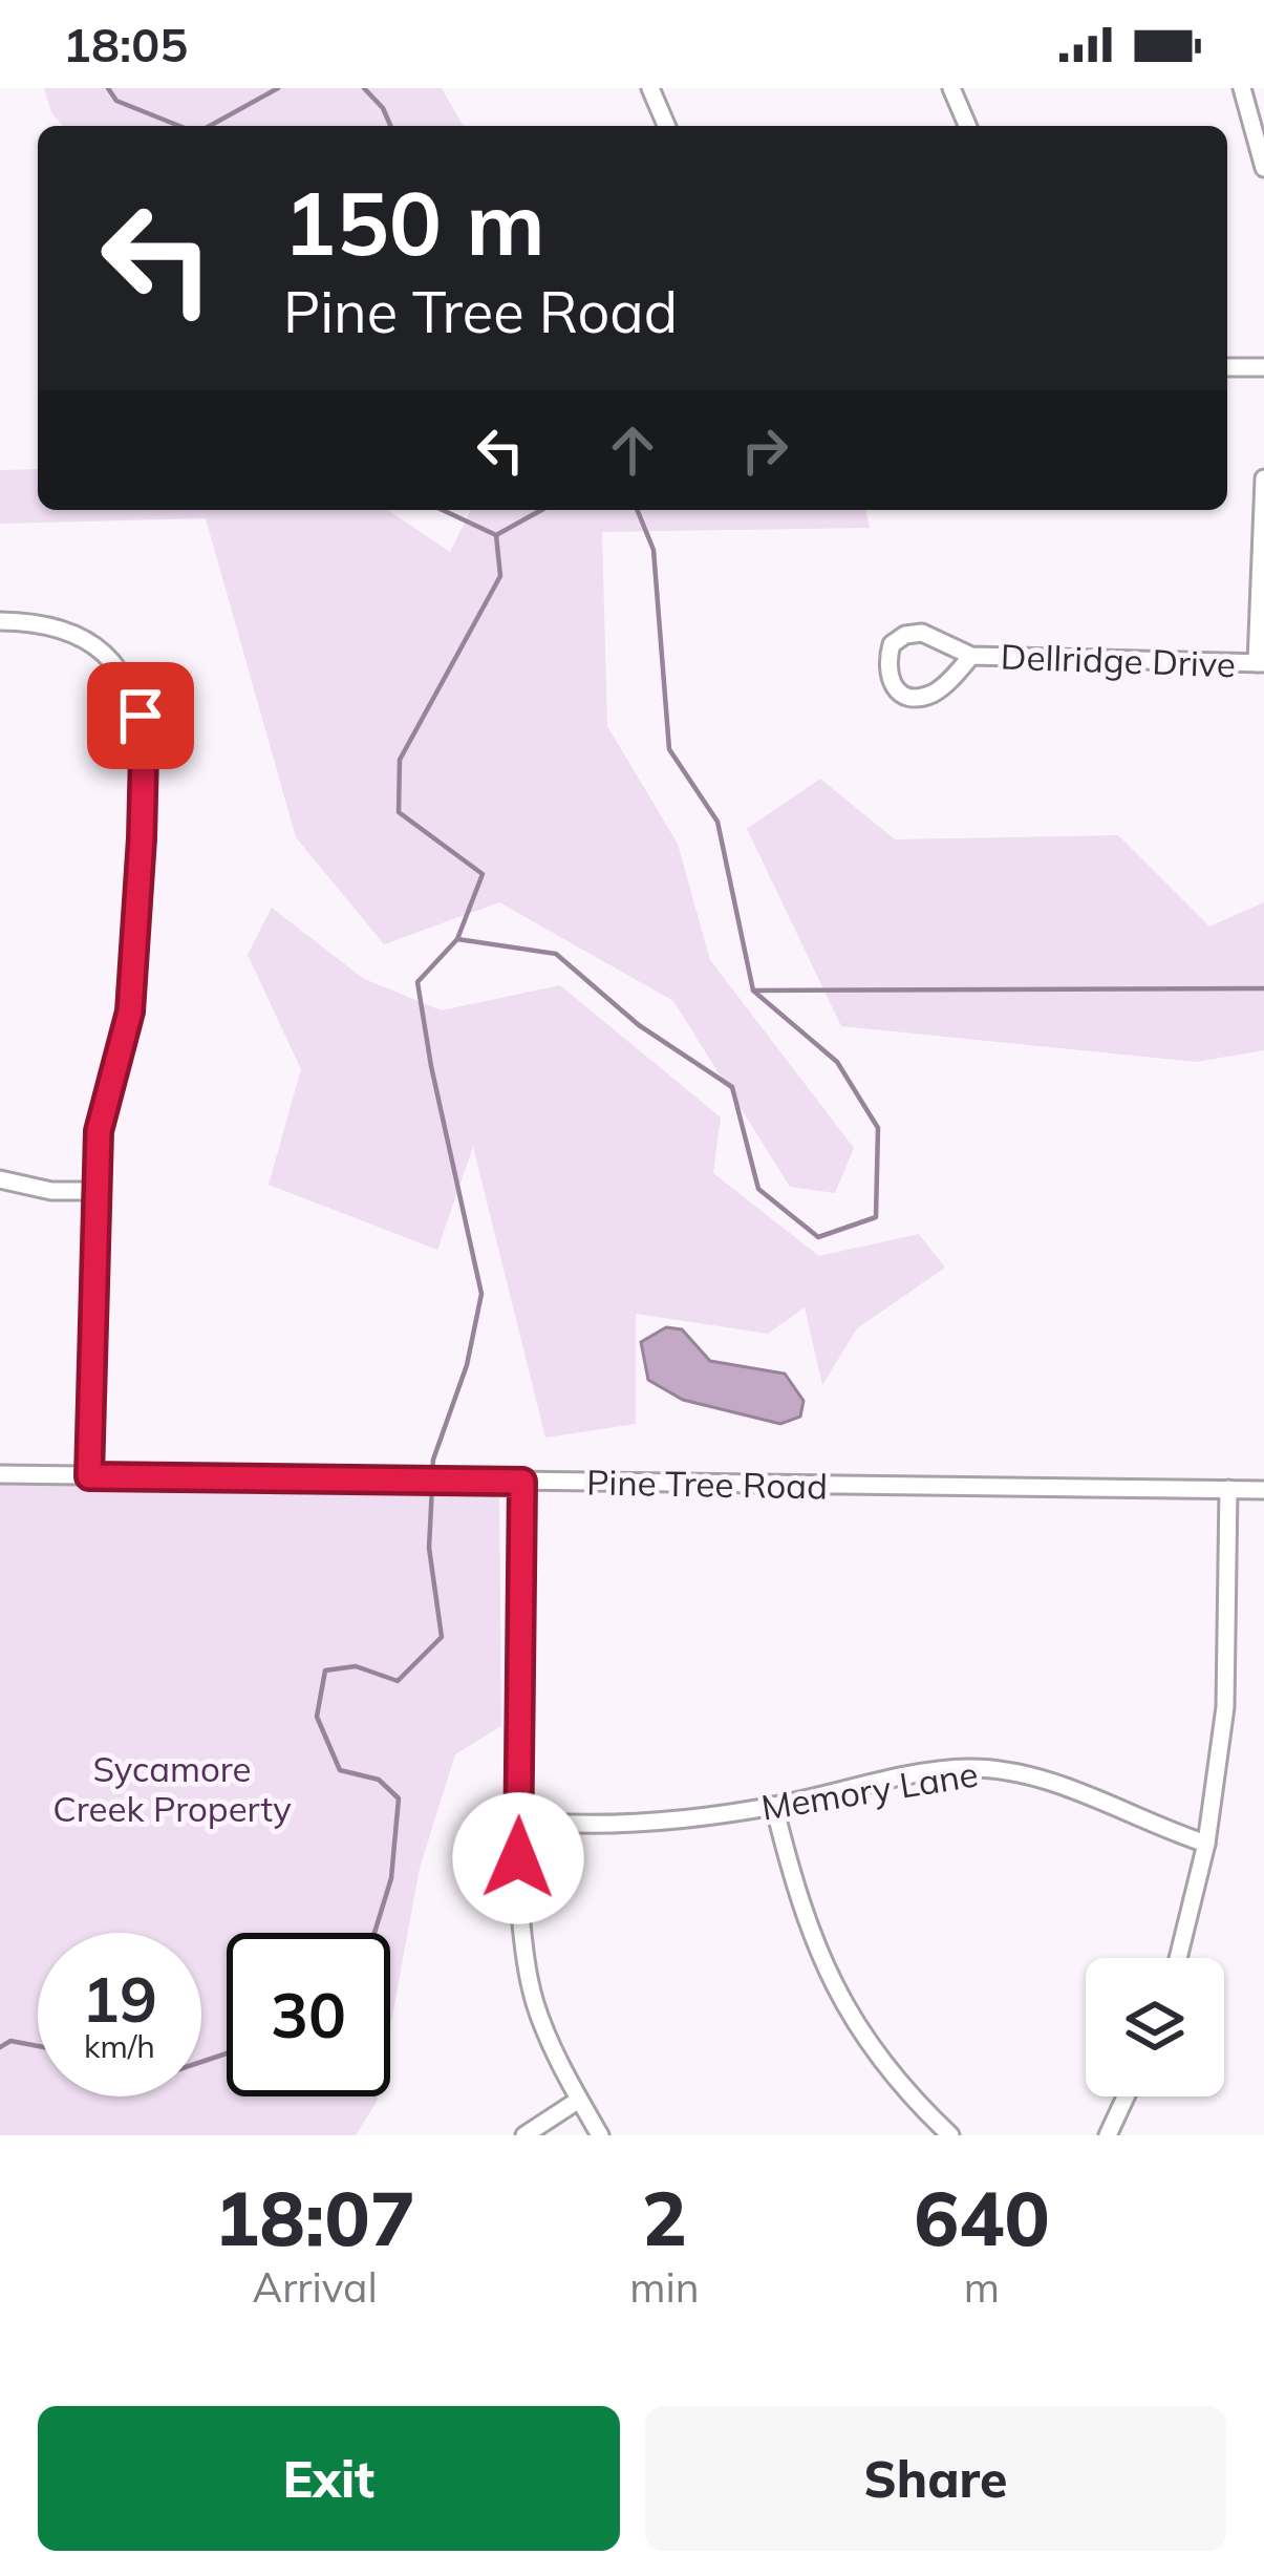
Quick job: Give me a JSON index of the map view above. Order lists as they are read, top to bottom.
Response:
{
  "streets": {
    "street": ["Dellridge Drive", "Pine Tree Road", "Memory Lane"]
  },
  "parks": ["Sycamore Creek Property"],
  "page": {
    "status": "18:05",
    "turn": ["150 m", "Pine Tree Road"],
    "speed": "19 km/h",
    "limit": "30",
    "eta": [
      "18:07",
      "Arrival",
      "2",
      "min",
      "640",
      "m"
    ],
    "buttons": ["Exit", "Share"]
  }
}
